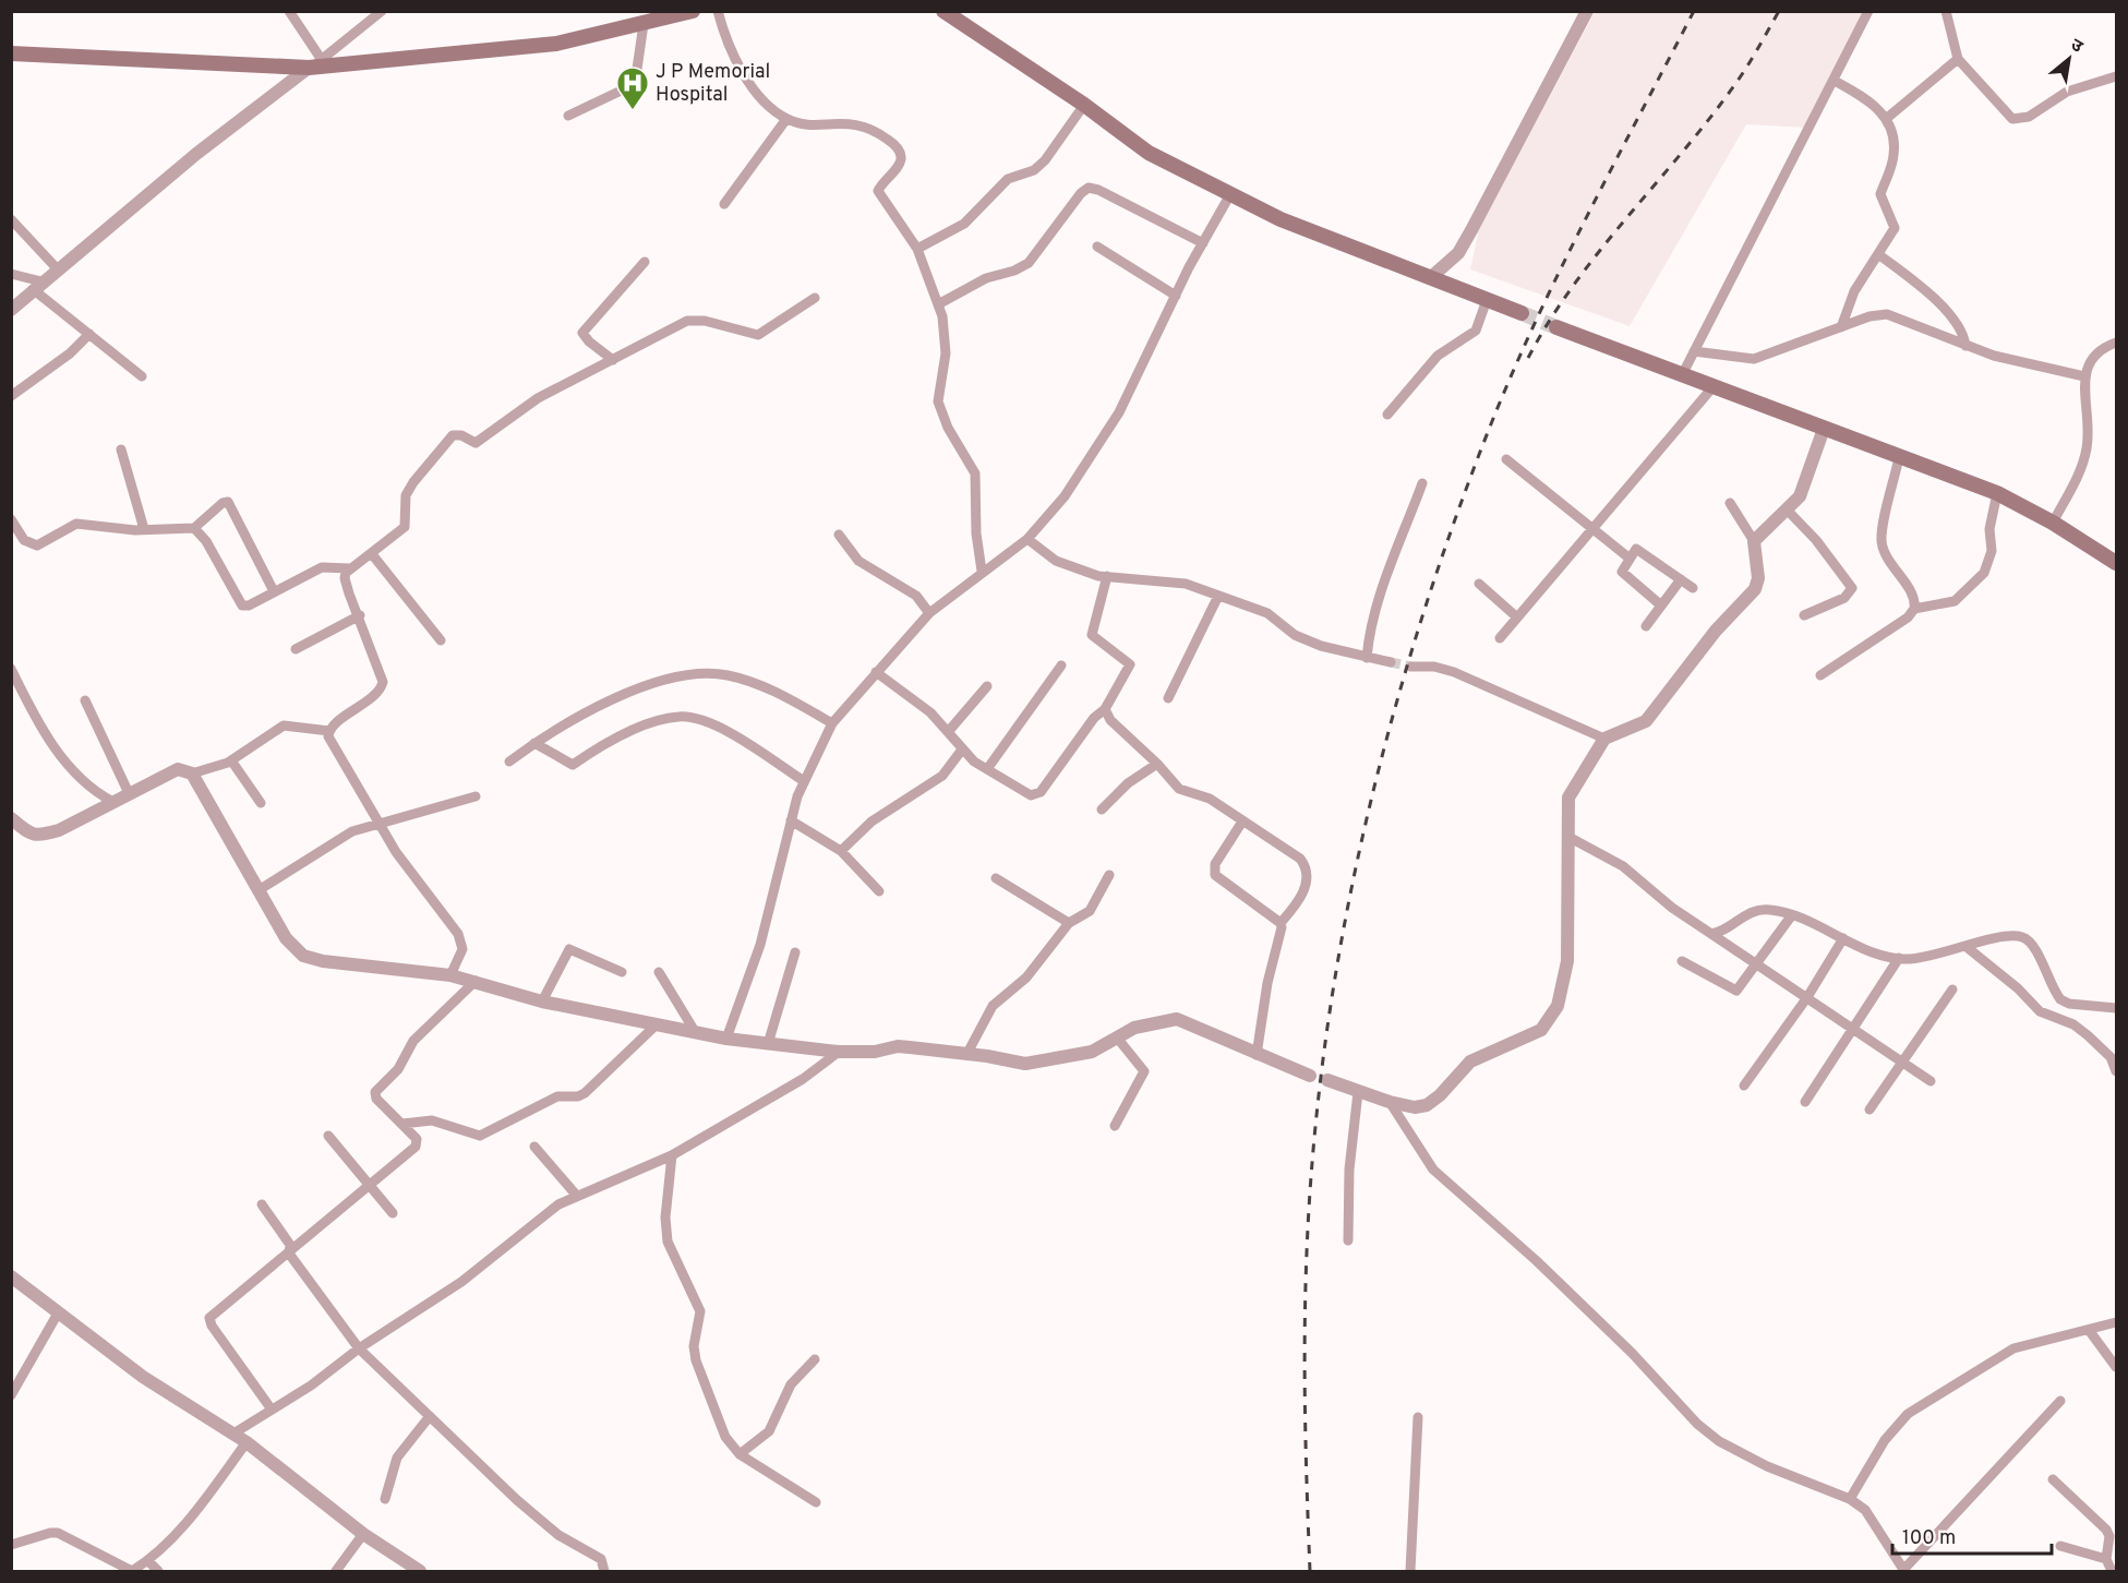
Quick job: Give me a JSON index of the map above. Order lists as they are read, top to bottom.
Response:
{
  "places": {
    "hospital": ["J P Memorial Hospital"]
  },
  "scale_bar": "100 m",
  "north": "top right"
}
